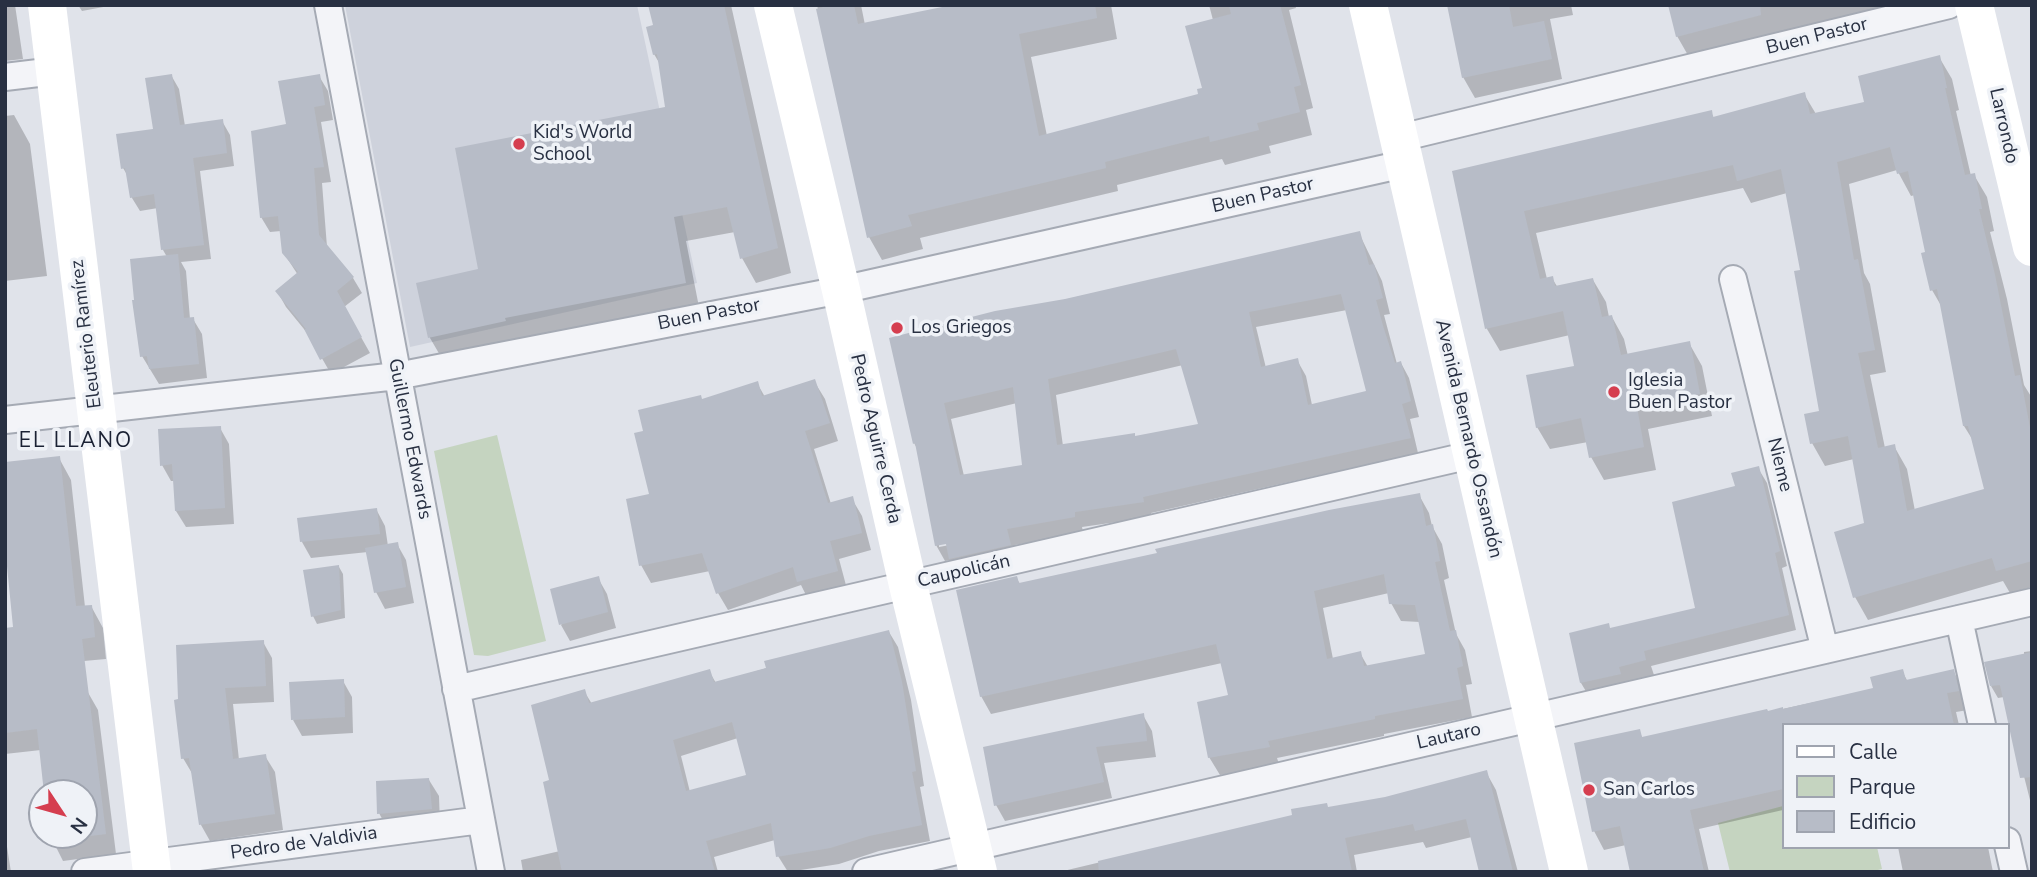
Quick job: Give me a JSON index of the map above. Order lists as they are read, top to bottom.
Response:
{
  "streets": {
    "street": [
      "Buen Pastor",
      "Larrondo",
      "Eleuterio Ramírez",
      "Guillermo Edwards",
      "Pedro Aguirre Cerda",
      "Avenida Bernardo Ossandón",
      "Nieme",
      "Caupolicán",
      "Lautaro",
      "Pedro de Valdivia"
    ]
  },
  "crossings": [
    ["Buen Pastor", "Eleuterio Ramírez"],
    ["Buen Pastor", "Guillermo Edwards"],
    ["Buen Pastor", "Pedro Aguirre Cerda"],
    ["Buen Pastor", "Avenida Bernardo Ossandón"],
    ["Eleuterio Ramírez", "Pedro de Valdivia"],
    ["Guillermo Edwards", "Caupolicán"],
    ["Guillermo Edwards", "Pedro de Valdivia"],
    ["Pedro Aguirre Cerda", "Caupolicán"],
    ["Pedro Aguirre Cerda", "Lautaro"],
    ["Avenida Bernardo Ossandón", "Caupolicán"],
    ["Avenida Bernardo Ossandón", "Lautaro"],
    ["Nieme", "Lautaro"]
  ],
  "districts": ["EL LLANO"],
  "places": [
    "Kid's World School",
    "Los Griegos",
    "Iglesia Buen Pastor",
    "San Carlos"
  ],
  "legend": ["Calle", "Parque", "Edificio"],
  "north": "bottom right"
}
